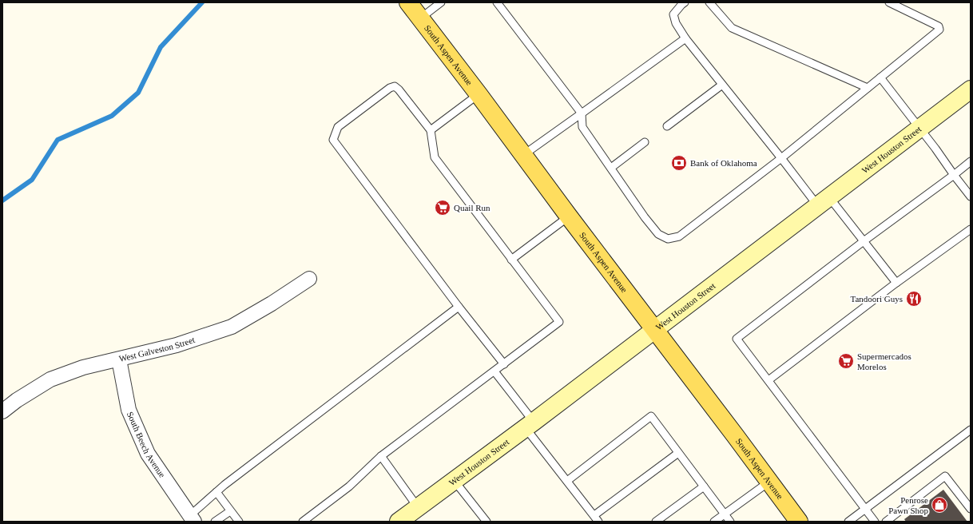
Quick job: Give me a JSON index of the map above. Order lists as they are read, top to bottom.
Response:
{
  "streets": {
    "main road": ["South Aspen Avenue", "West Houston Street"],
    "street": ["West Galveston Street", "South Beech Avenue"]
  },
  "crossings": [
    ["South Aspen Avenue", "West Houston Street"],
    ["West Galveston Street", "South Beech Avenue"]
  ],
  "places": {
    "bank": ["Bank of Oklahoma"],
    "supermarket": ["Quail Run", "Supermercados Morelos"],
    "restaurant": ["Tandoori Guys"],
    "shop": ["Penrose Pawn Shop"]
  }
}
